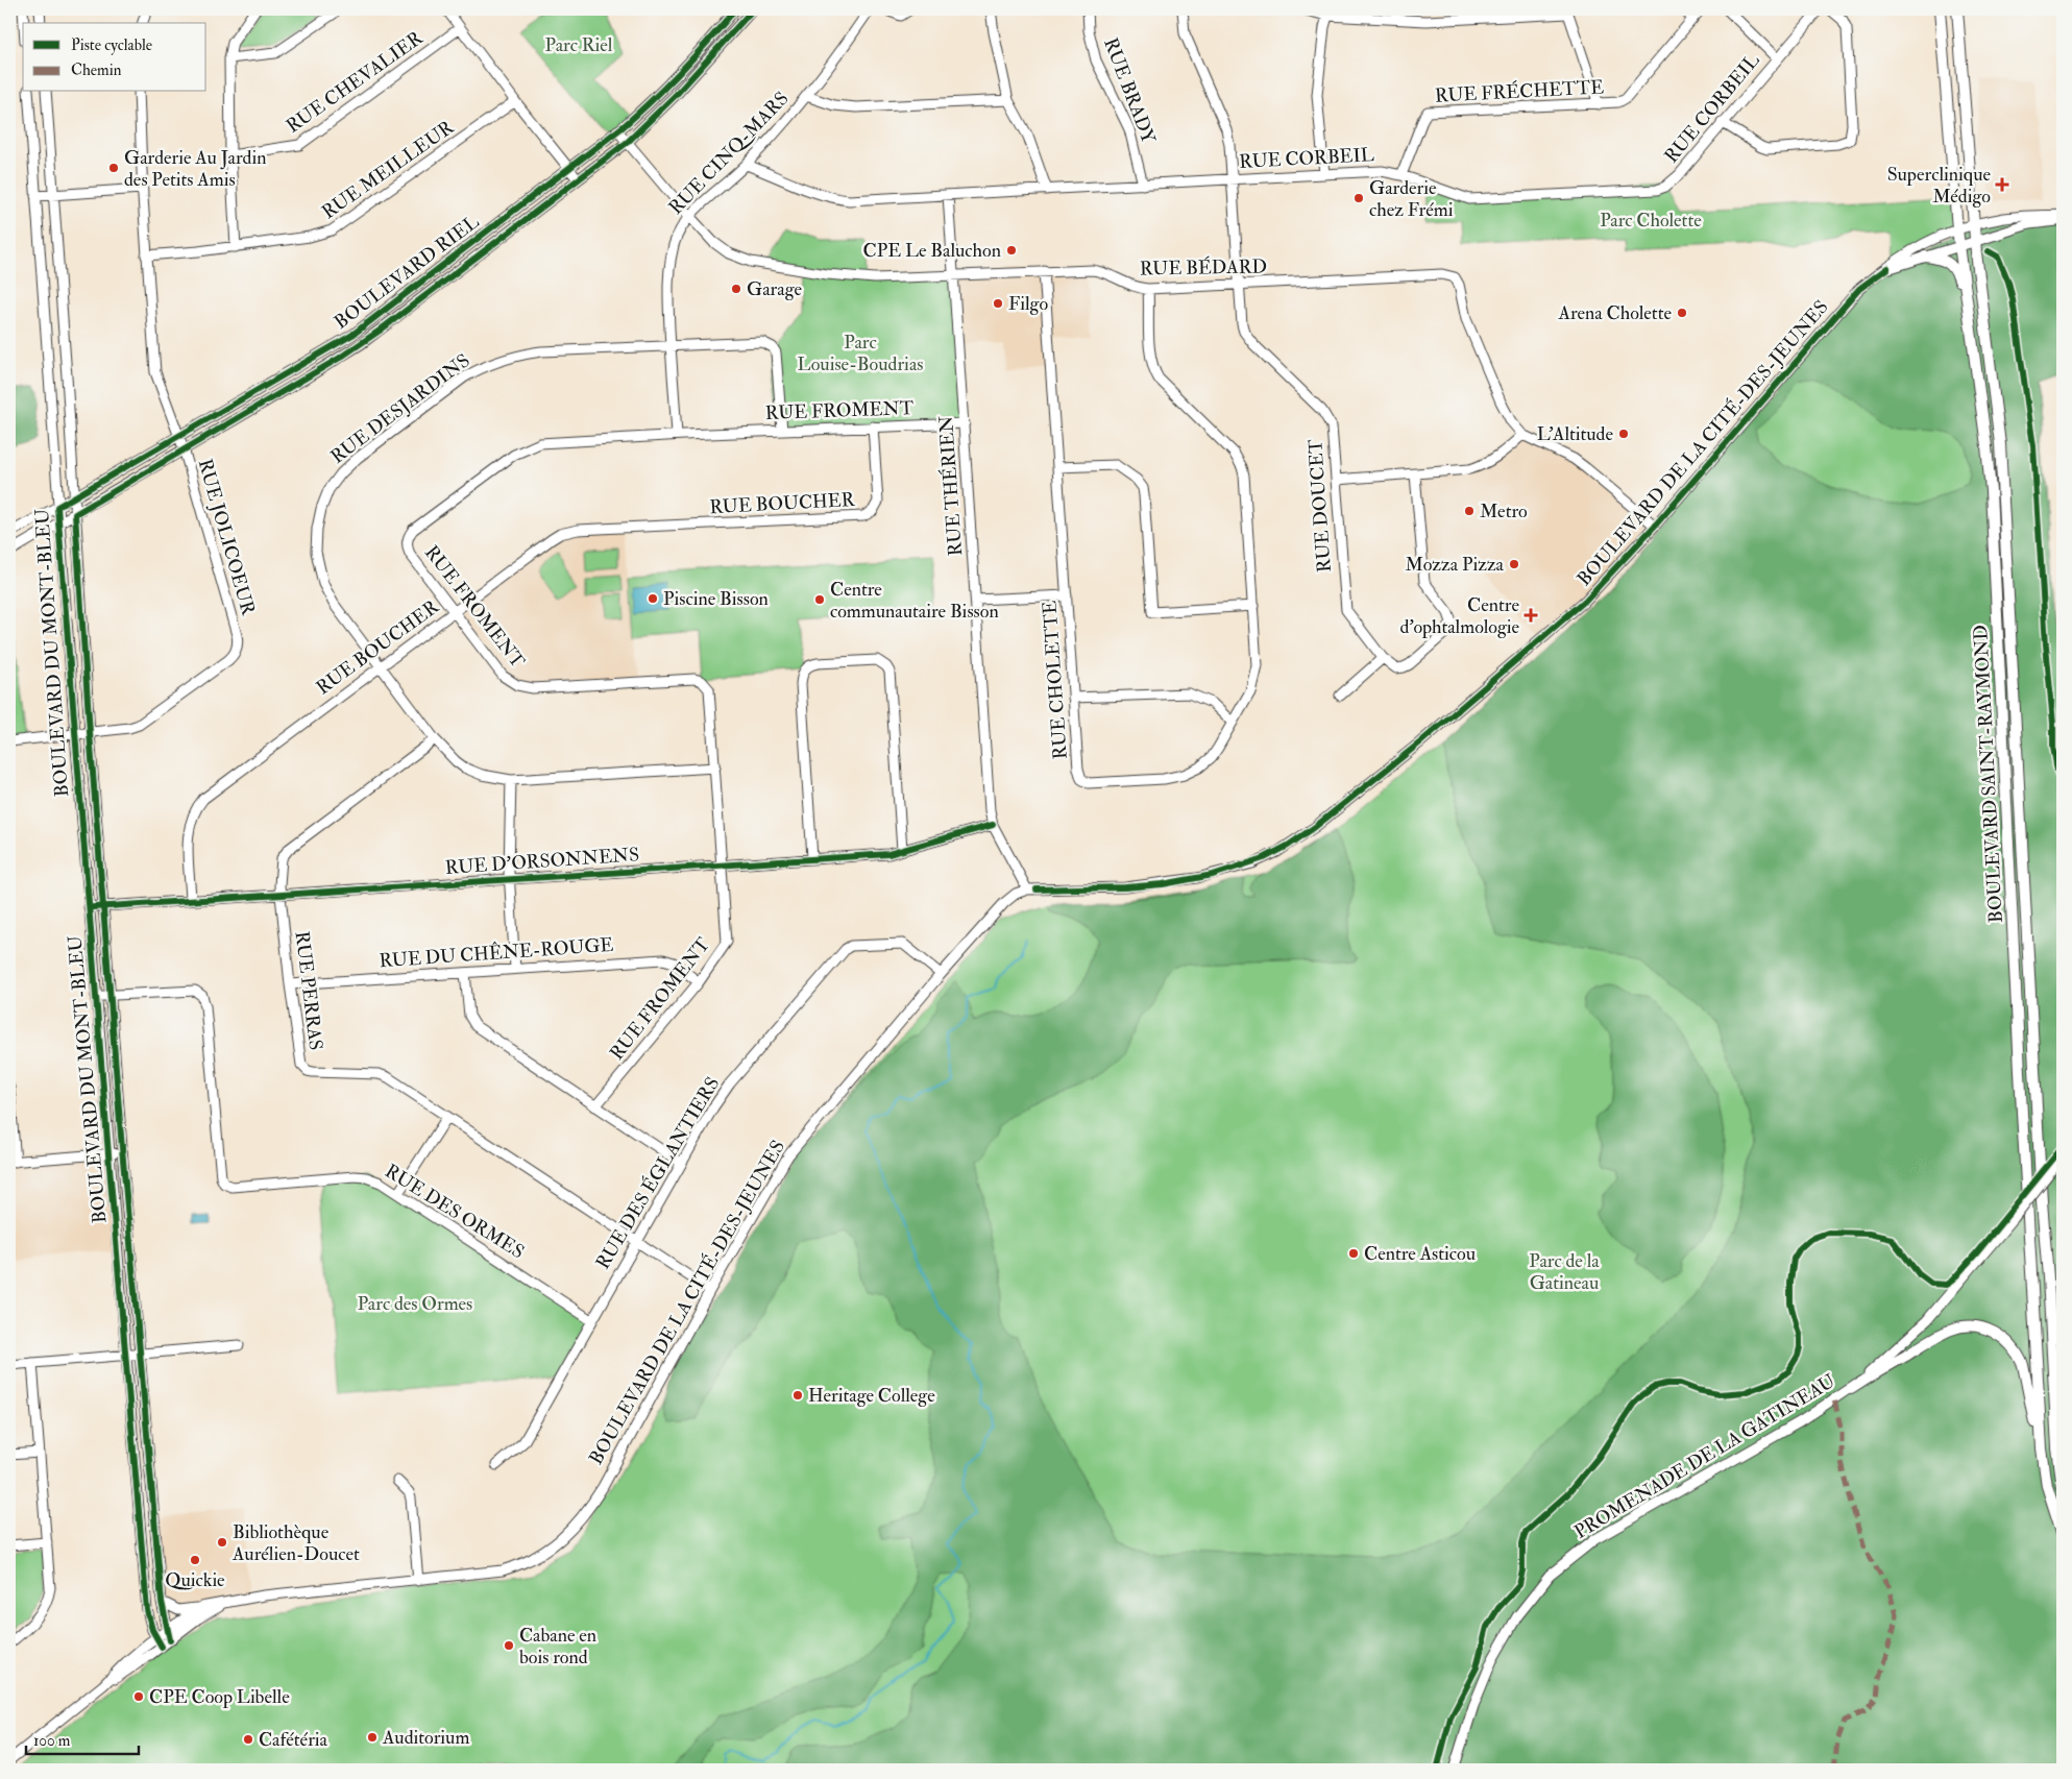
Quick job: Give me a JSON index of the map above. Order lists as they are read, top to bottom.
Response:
{
  "streets": {
    "main road": ["BOULEVARD SAINT-RAYMOND"],
    "street": [
      "RUE CHEVALIER",
      "RUE BRADY",
      "RUE FRÉCHETTE",
      "RUE CORBEIL",
      "RUE CINQ-MARS",
      "RUE MEILLEUR",
      "RUE BÉDARD",
      "BOULEVARD RIEL",
      "RUE DESJARDINS",
      "RUE FROMENT",
      "BOULEVARD DE LA CITÉ-DES-JEUNES",
      "RUE THÉRIEN",
      "RUE BOUCHER",
      "RUE DOUCET",
      "RUE JOLICOEUR",
      "BOULEVARD DU MONT-BLEU",
      "RUE CHOLETTE",
      "RUE D'ORSONNENS",
      "RUE DU CHÊNE-ROUGE",
      "RUE PERRAS",
      "RUE DES ÉGLANTIERS",
      "RUE DES ORMES",
      "PROMENADE DE LA GATINEAU"
    ]
  },
  "crossings": [
    ["RUE BRADY", "RUE CORBEIL"],
    ["RUE FRÉCHETTE", "RUE CORBEIL"],
    ["RUE CORBEIL", "RUE CINQ-MARS"],
    ["RUE CORBEIL", "RUE THÉRIEN"],
    ["RUE CORBEIL", "RUE DOUCET"],
    ["RUE CINQ-MARS", "RUE BÉDARD"],
    ["RUE CINQ-MARS", "RUE DESJARDINS"],
    ["RUE CINQ-MARS", "RUE FROMENT"],
    ["RUE MEILLEUR", "RUE JOLICOEUR"],
    ["RUE BÉDARD", "BOULEVARD RIEL"],
    ["RUE BÉDARD", "BOULEVARD DE LA CITÉ-DES-JEUNES"],
    ["RUE BÉDARD", "RUE THÉRIEN"],
    ["RUE BÉDARD", "RUE DOUCET"],
    ["RUE BÉDARD", "RUE CHOLETTE"],
    ["BOULEVARD RIEL", "RUE JOLICOEUR"],
    ["BOULEVARD RIEL", "BOULEVARD DU MONT-BLEU"],
    ["RUE DESJARDINS", "RUE FROMENT"],
    ["RUE DESJARDINS", "RUE BOUCHER"],
    ["RUE DESJARDINS", "RUE PERRAS"],
    ["RUE FROMENT", "RUE THÉRIEN"],
    ["RUE FROMENT", "RUE BOUCHER"],
    ["RUE FROMENT", "RUE D'ORSONNENS"],
    ["RUE FROMENT", "RUE DU CHÊNE-ROUGE"],
    ["BOULEVARD DE LA CITÉ-DES-JEUNES", "RUE THÉRIEN"],
    ["BOULEVARD DE LA CITÉ-DES-JEUNES", "BOULEVARD DU MONT-BLEU"],
    ["BOULEVARD DE LA CITÉ-DES-JEUNES", "BOULEVARD SAINT-RAYMOND"],
    ["BOULEVARD DE LA CITÉ-DES-JEUNES", "RUE PERRAS"],
    ["BOULEVARD DE LA CITÉ-DES-JEUNES", "RUE DES ÉGLANTIERS"],
    ["RUE THÉRIEN", "RUE D'ORSONNENS"],
    ["RUE BOUCHER", "RUE D'ORSONNENS"],
    ["RUE JOLICOEUR", "BOULEVARD DU MONT-BLEU"],
    ["BOULEVARD DU MONT-BLEU", "RUE D'ORSONNENS"],
    ["BOULEVARD DU MONT-BLEU", "RUE DES ORMES"],
    ["RUE D'ORSONNENS", "RUE PERRAS"],
    ["RUE DU CHÊNE-ROUGE", "RUE PERRAS"],
    ["RUE PERRAS", "RUE DES ÉGLANTIERS"],
    ["RUE DES ÉGLANTIERS", "RUE DES ORMES"]
  ],
  "parks": [
    "Parc Riel",
    "Parc Cholette",
    "Parc Louise-Boudrias",
    "Parc de la Gatineau",
    "Parc des Ormes"
  ],
  "places": {
    "other": [
      "Garderie Au Jardin des Petits Amis",
      "Garderie chez Frémi",
      "CPE Le Baluchon",
      "Garage",
      "Filgo",
      "Arena Cholette",
      "L'Altitude",
      "Metro",
      "Mozza Pizza",
      "Piscine Bisson",
      "Centre communautaire Bisson",
      "Centre Asticou",
      "Heritage College",
      "Bibliothèque Aurélien-Doucet",
      "Quickie",
      "Cabane en bois rond",
      "CPE Coop Libelle",
      "Auditorium",
      "Cafétéria"
    ],
    "health": ["Superclinique Médigo", "Centre d'ophtalmologie"]
  },
  "legend": ["Piste cyclable", "Chemin"],
  "scale_bar": "100 m"
}
